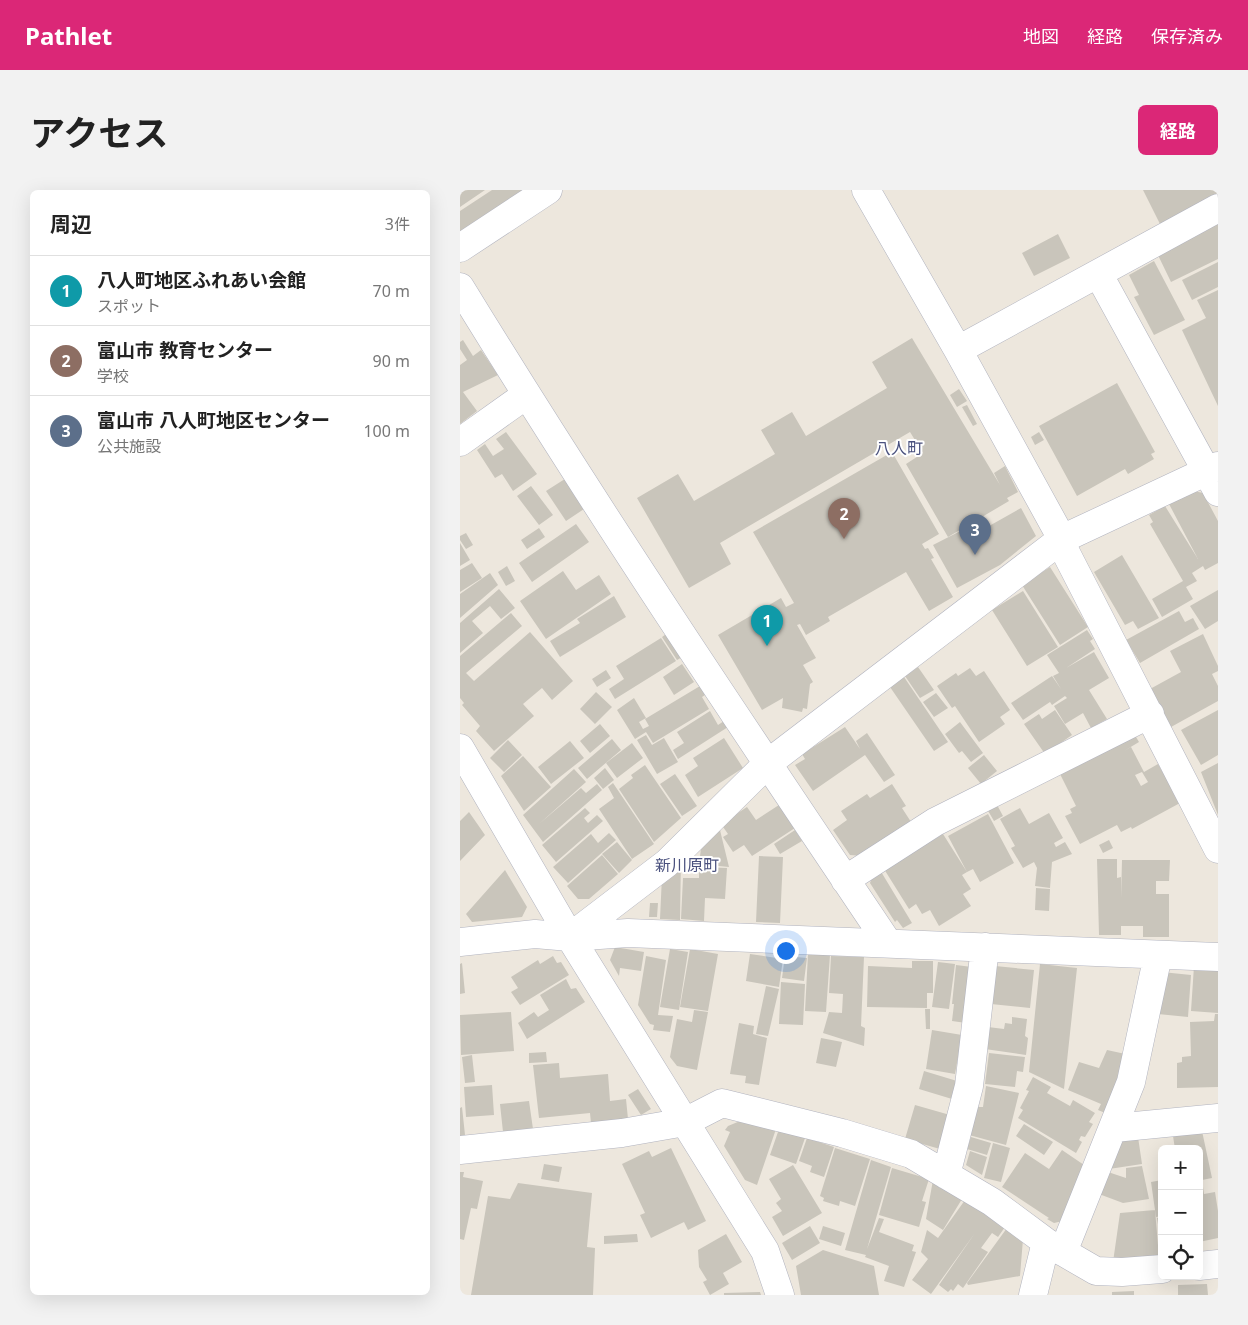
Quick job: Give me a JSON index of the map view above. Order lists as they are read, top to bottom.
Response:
{
  "districts": ["八人町", "新川原町"],
  "page": {
    "header": "Pathlet",
    "nav": ["地図", "経路", "保存済み"],
    "title": "アクセス",
    "buttons": "経路",
    "heading": ["周辺", "3件"],
    "list": [
      {
        "mark": "1",
        "name": "八人町地区ふれあい会館",
        "note": "スポット",
        "value": "70 m"
      },
      {
        "mark": "2",
        "name": "富山市 教育センター",
        "note": "学校",
        "value": "90 m"
      },
      {
        "mark": "3",
        "name": "富山市 八人町地区センター",
        "note": "公共施設",
        "value": "100 m"
      }
    ],
    "pins": ["2", "3", "1"],
    "map_buttons": ["+", "−"]
  }
}
